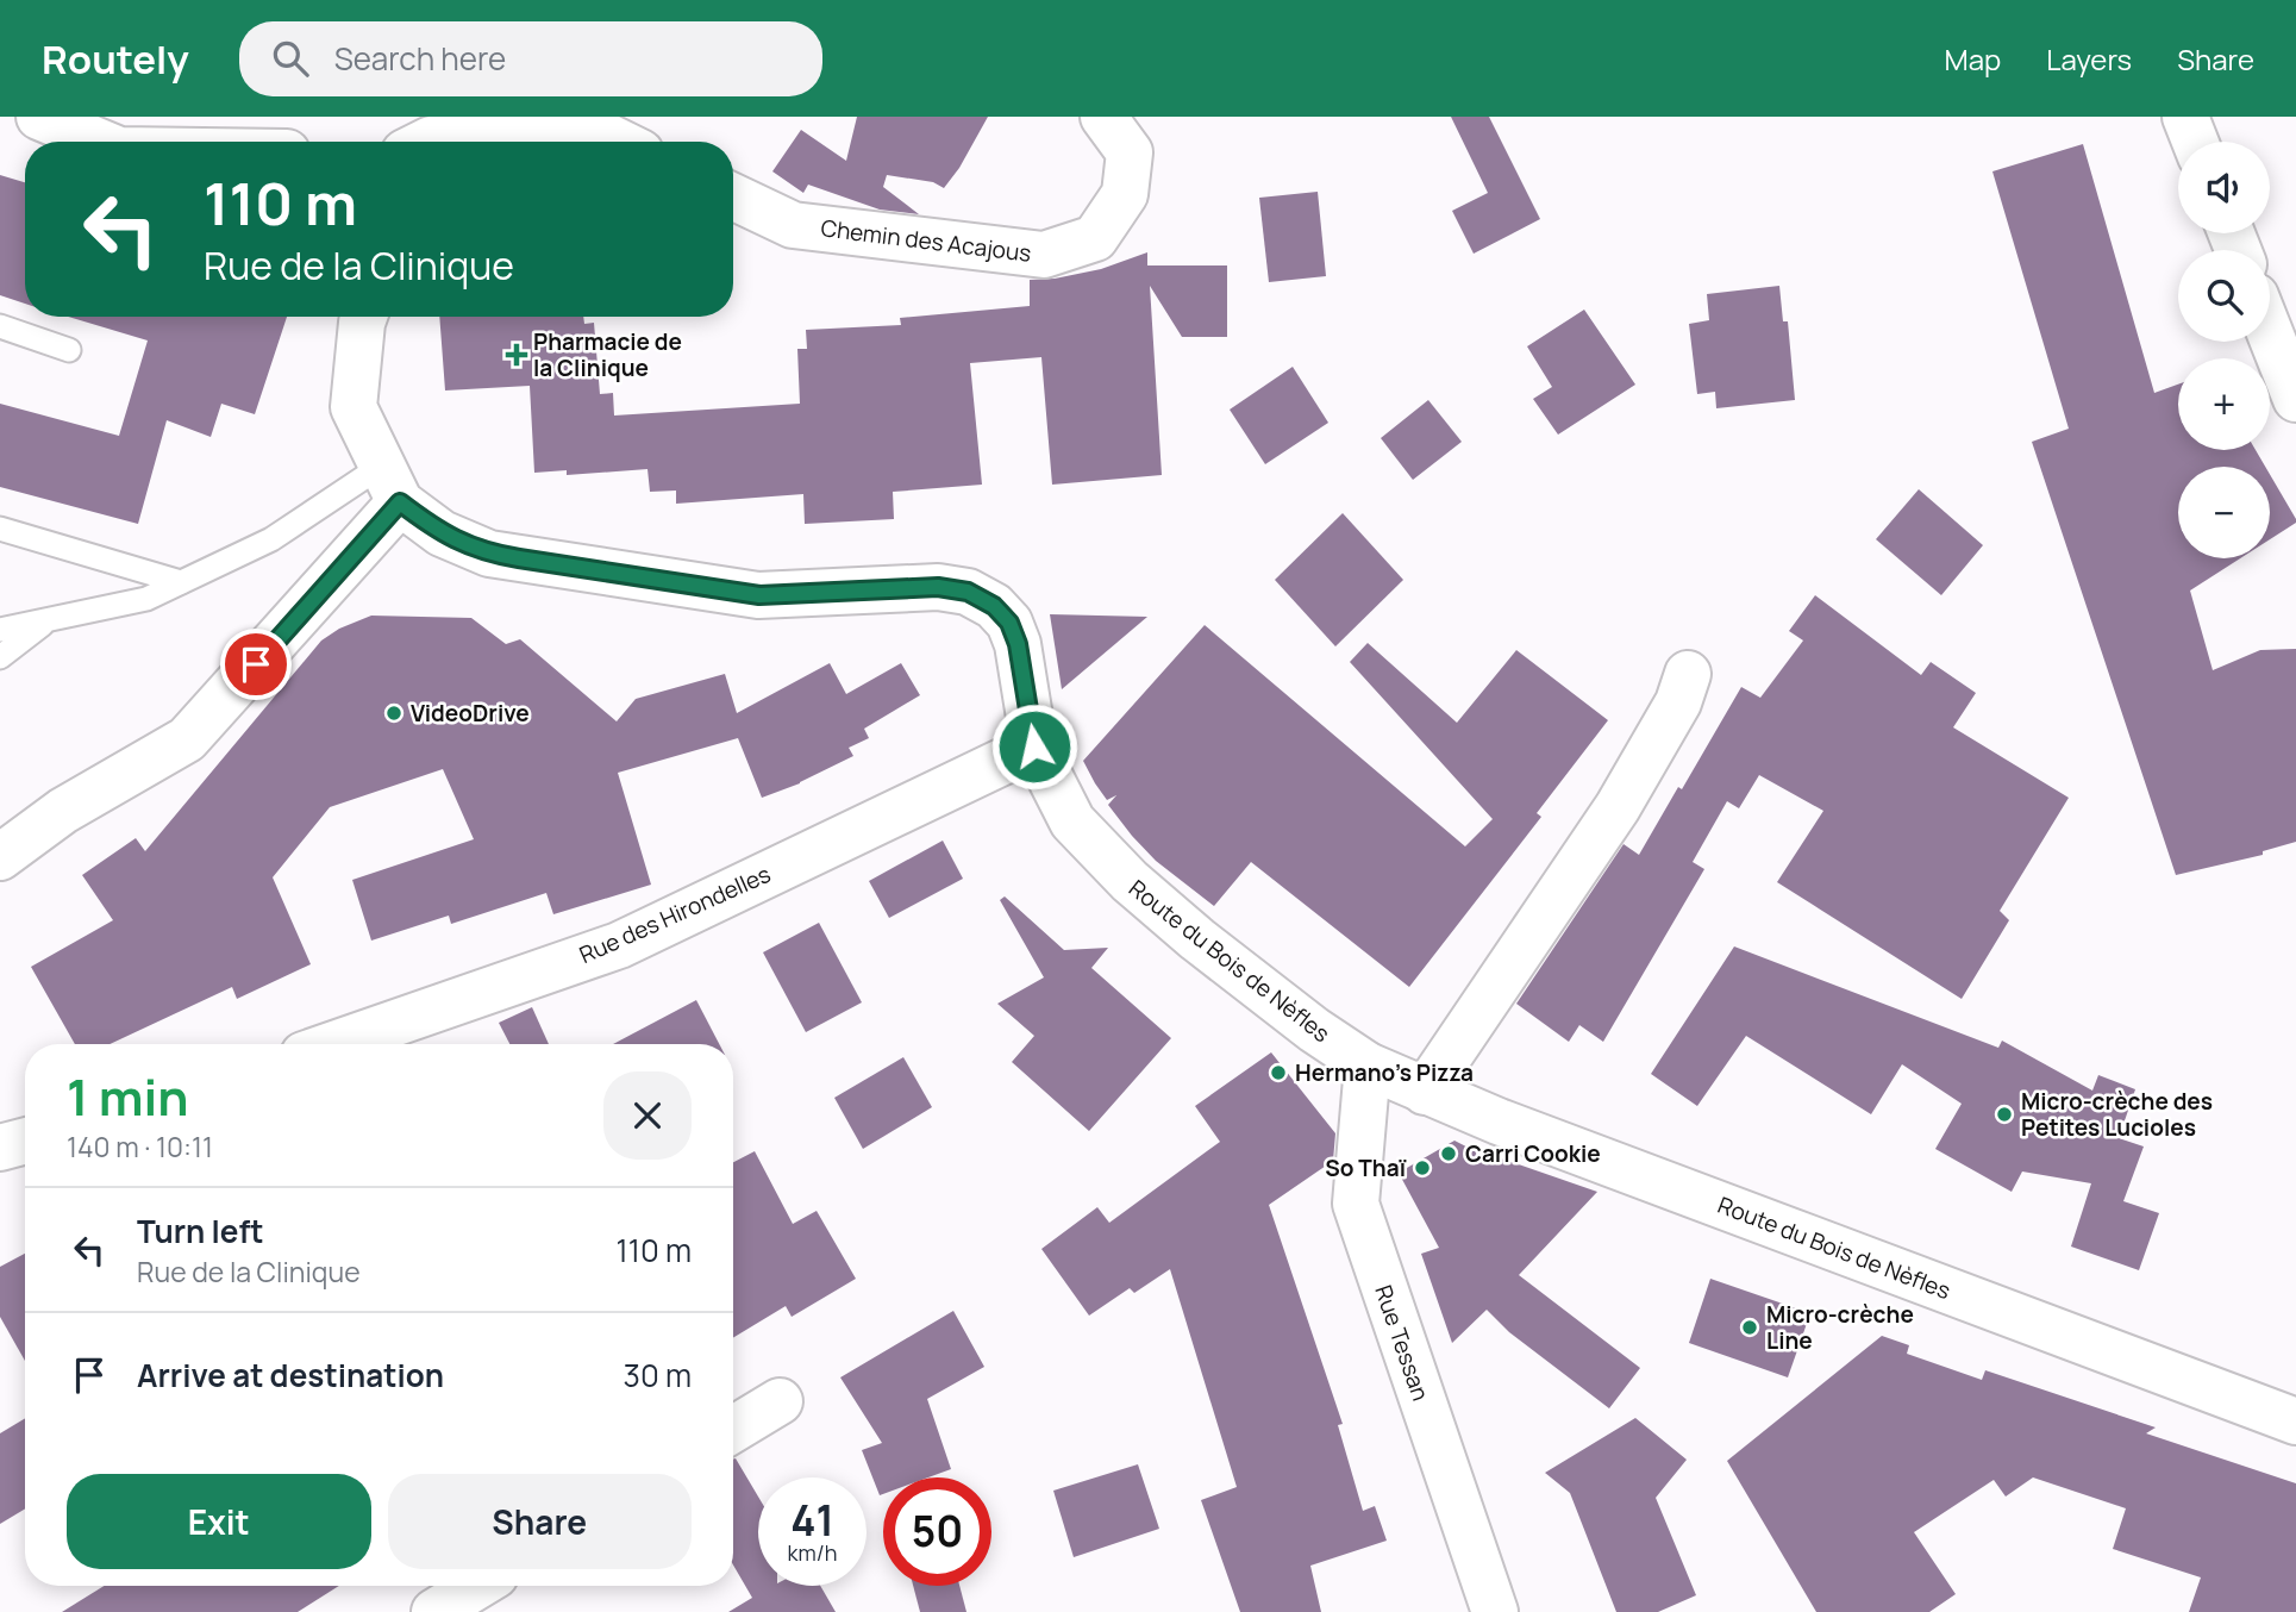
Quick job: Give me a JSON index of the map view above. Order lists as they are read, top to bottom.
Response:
{
  "streets": {
    "street": [
      "Chemin des Acajous",
      "Rue des Hirondelles",
      "Route du Bois de Nèfles",
      "Rue Tessan"
    ]
  },
  "crossings": [
    ["Rue des Hirondelles", "Route du Bois de Nèfles"],
    ["Route du Bois de Nèfles", "Rue Tessan"]
  ],
  "places": {
    "health": ["Pharmacie de la Clinique"],
    "other": [
      "VideoDrive",
      "Hermano's Pizza",
      "Micro-crèche des Petites Lucioles",
      "Carri Cookie",
      "So Thaï",
      "Micro-crèche Line"
    ]
  },
  "page": {
    "header": "Routely",
    "search": "Search here",
    "nav": ["Map", "Layers", "Share"],
    "map_buttons": ["+", "−"],
    "turn": ["110 m", "Rue de la Clinique"],
    "heading": ["1 min", "140 m · 10:11"],
    "list": [
      {
        "name": "Turn left",
        "note": "Rue de la Clinique",
        "value": "110 m"
      },
      {
        "name": "Arrive at destination",
        "value": "30 m"
      }
    ],
    "buttons": ["Exit", "Share"],
    "speed": "41 km/h",
    "limit": "50"
  }
}
